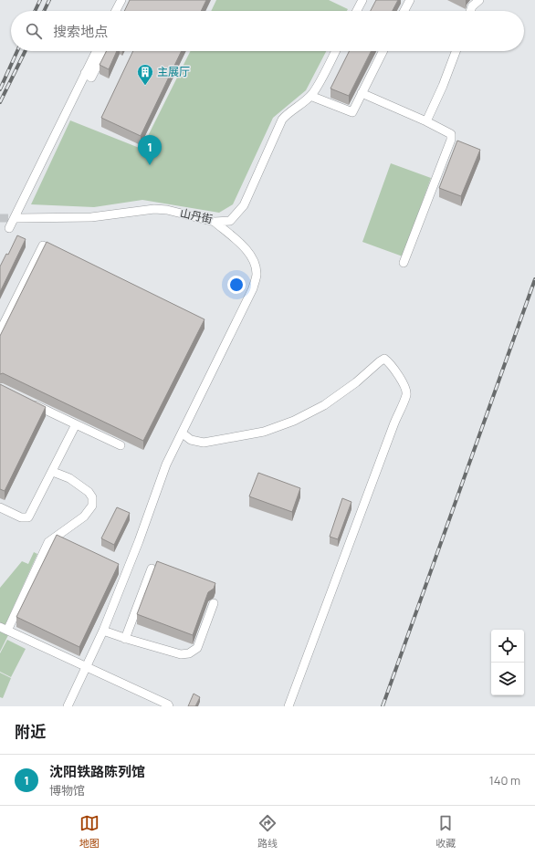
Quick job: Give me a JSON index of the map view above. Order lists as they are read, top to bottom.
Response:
{
  "streets": {
    "lane": ["山丹街"]
  },
  "places": {
    "building": ["主展厅"]
  },
  "page": {
    "search": "搜索地点",
    "pins": "1",
    "heading": "附近",
    "list": [
      {
        "mark": "1",
        "name": "沈阳铁路陈列馆",
        "note": "博物馆",
        "value": "140 m"
      }
    ],
    "nav": ["地图", "路线", "收藏"]
  }
}
